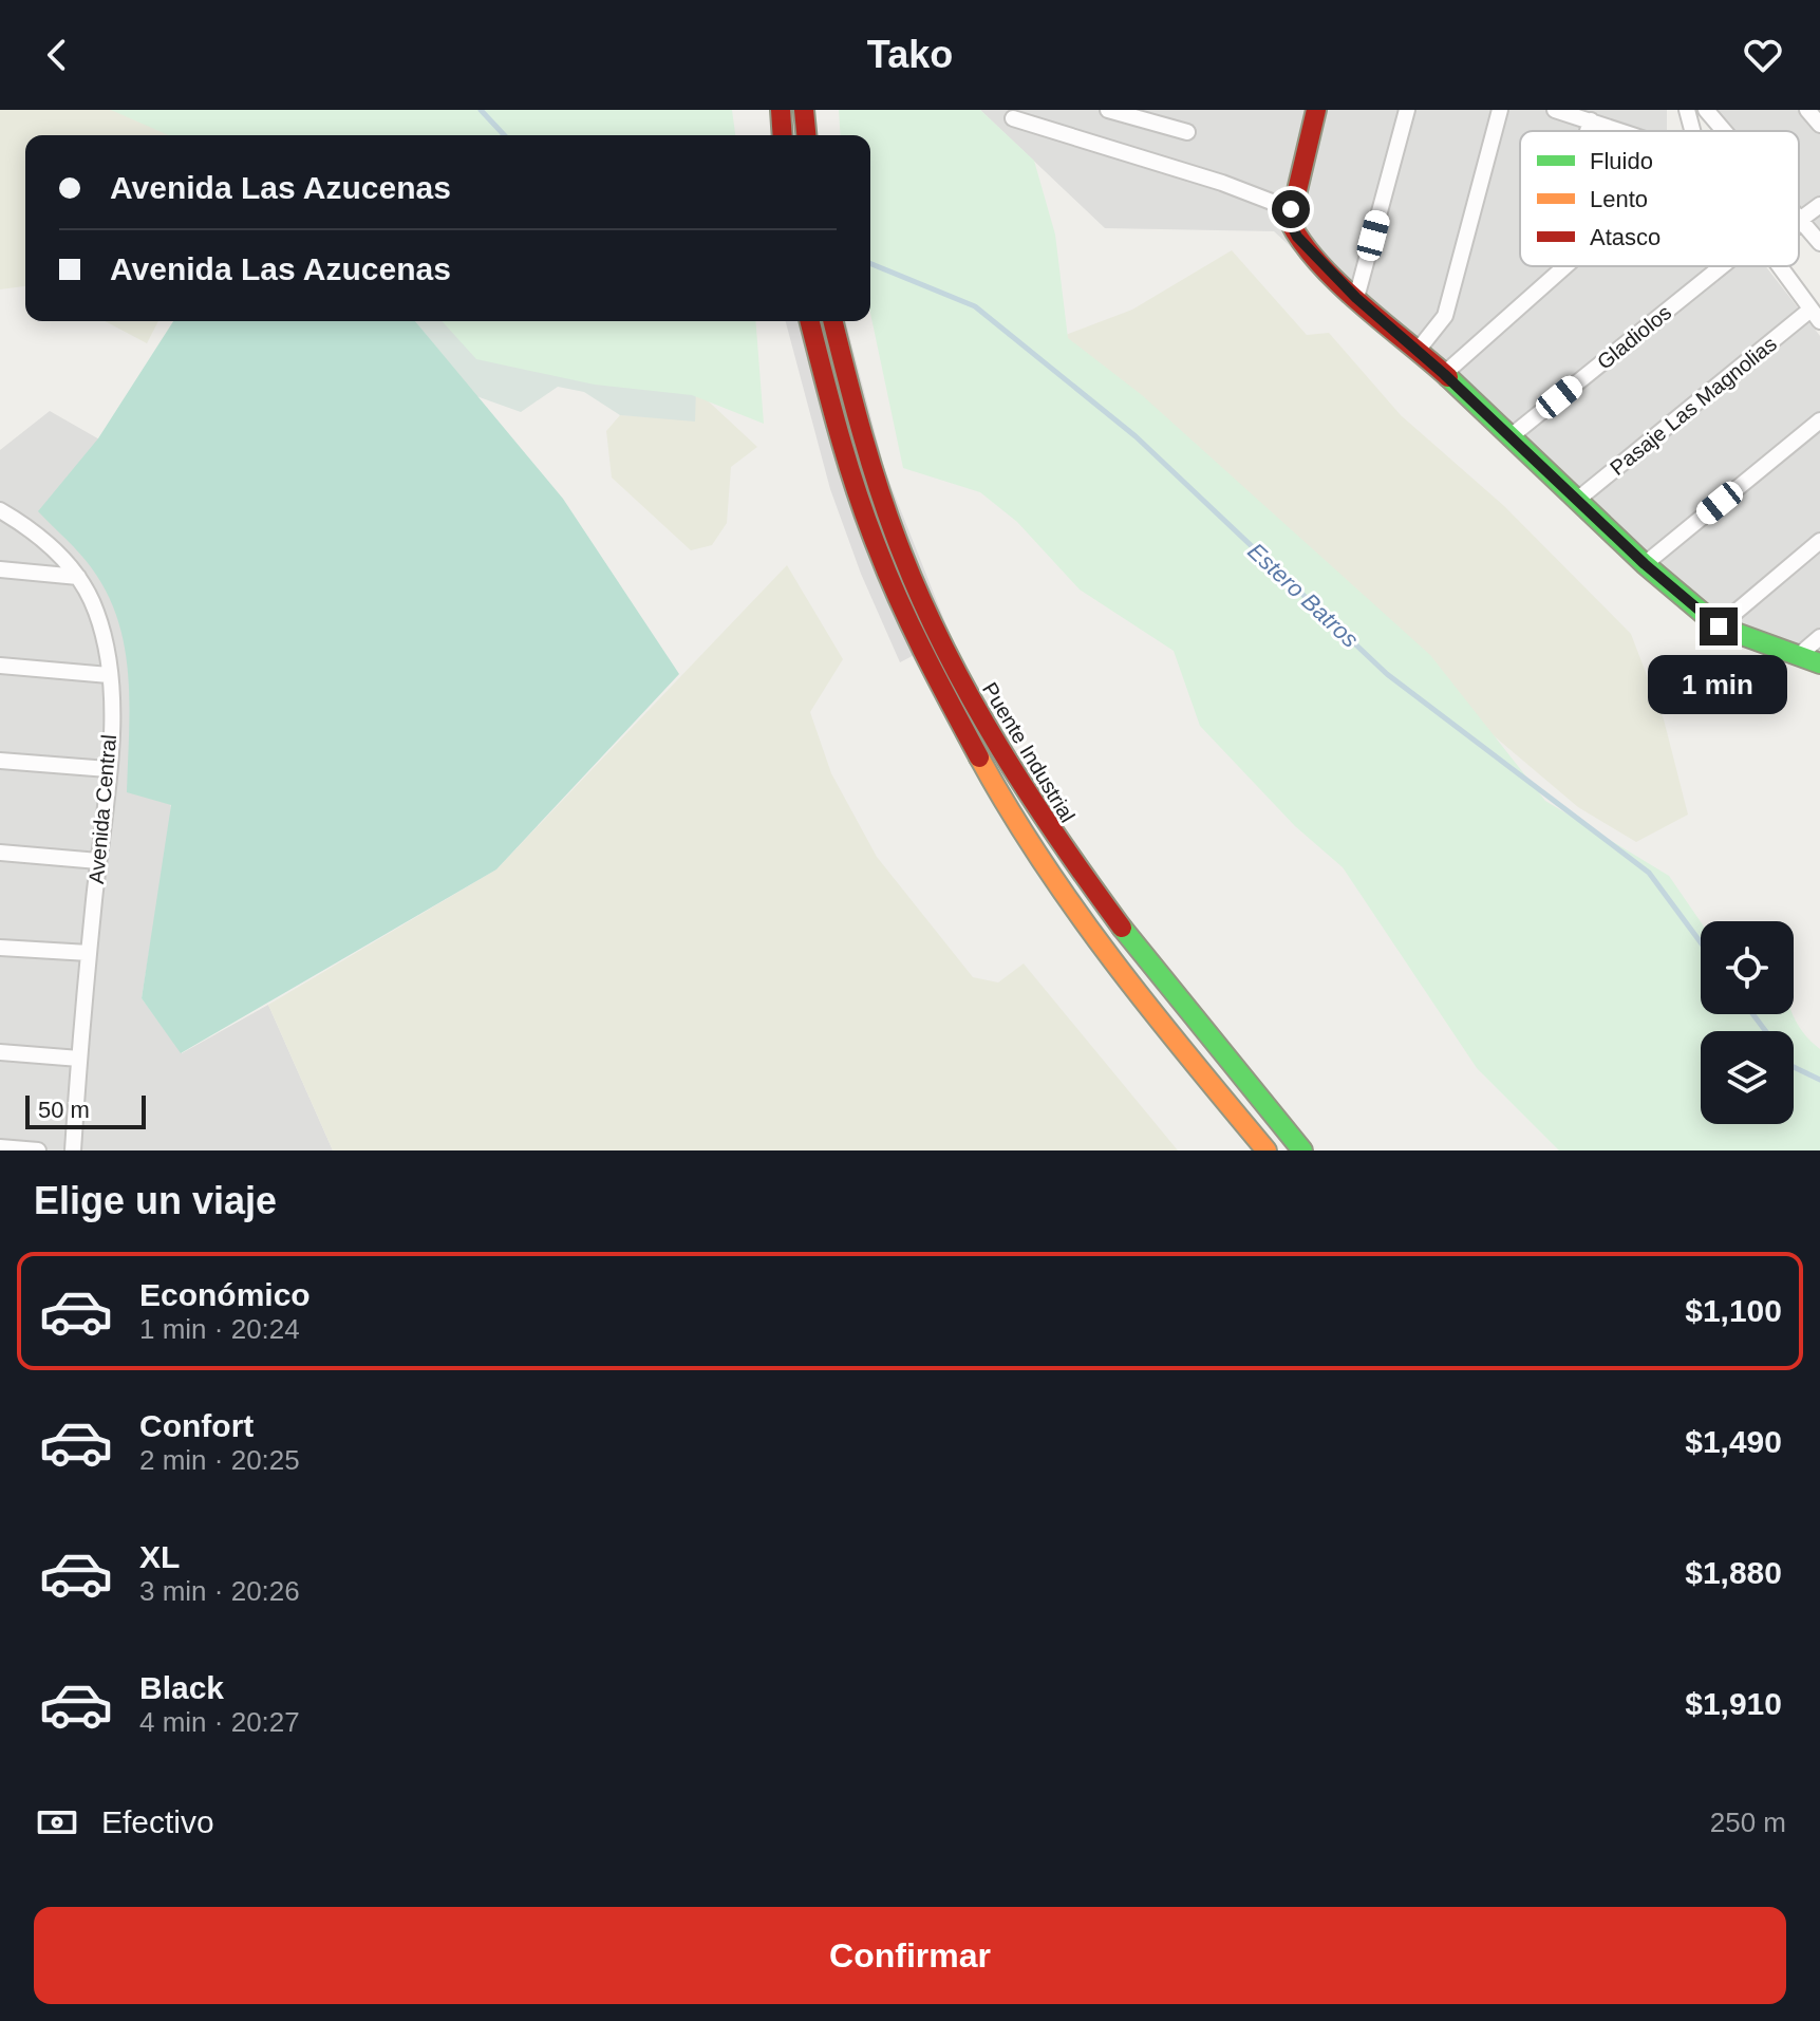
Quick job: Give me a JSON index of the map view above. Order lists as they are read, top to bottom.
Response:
{
  "streets": {
    "main road": ["Puente Industrial"],
    "street": ["Gladiolos", "Pasaje Las Magnolias", "Avenida Central"]
  },
  "water": ["Estero Batros"],
  "legend": ["Fluido", "Lento", "Atasco"],
  "scale_bar": "50 m",
  "page": {
    "header": "Tako",
    "banner": ["Avenida Las Azucenas", "Avenida Las Azucenas"],
    "bubble": "1 min",
    "scale": "50 m",
    "heading": "Elige un viaje",
    "list": [
      {
        "name": "Económico",
        "note": "1 min · 20:24",
        "value": "$1,100"
      },
      {
        "name": "Confort",
        "note": "2 min · 20:25",
        "value": "$1,490"
      },
      {
        "name": "XL",
        "note": "3 min · 20:26",
        "value": "$1,880"
      },
      {
        "name": "Black",
        "note": "4 min · 20:27",
        "value": "$1,910"
      }
    ],
    "pay": ["Efectivo", "250 m"],
    "buttons": "Confirmar"
  }
}
